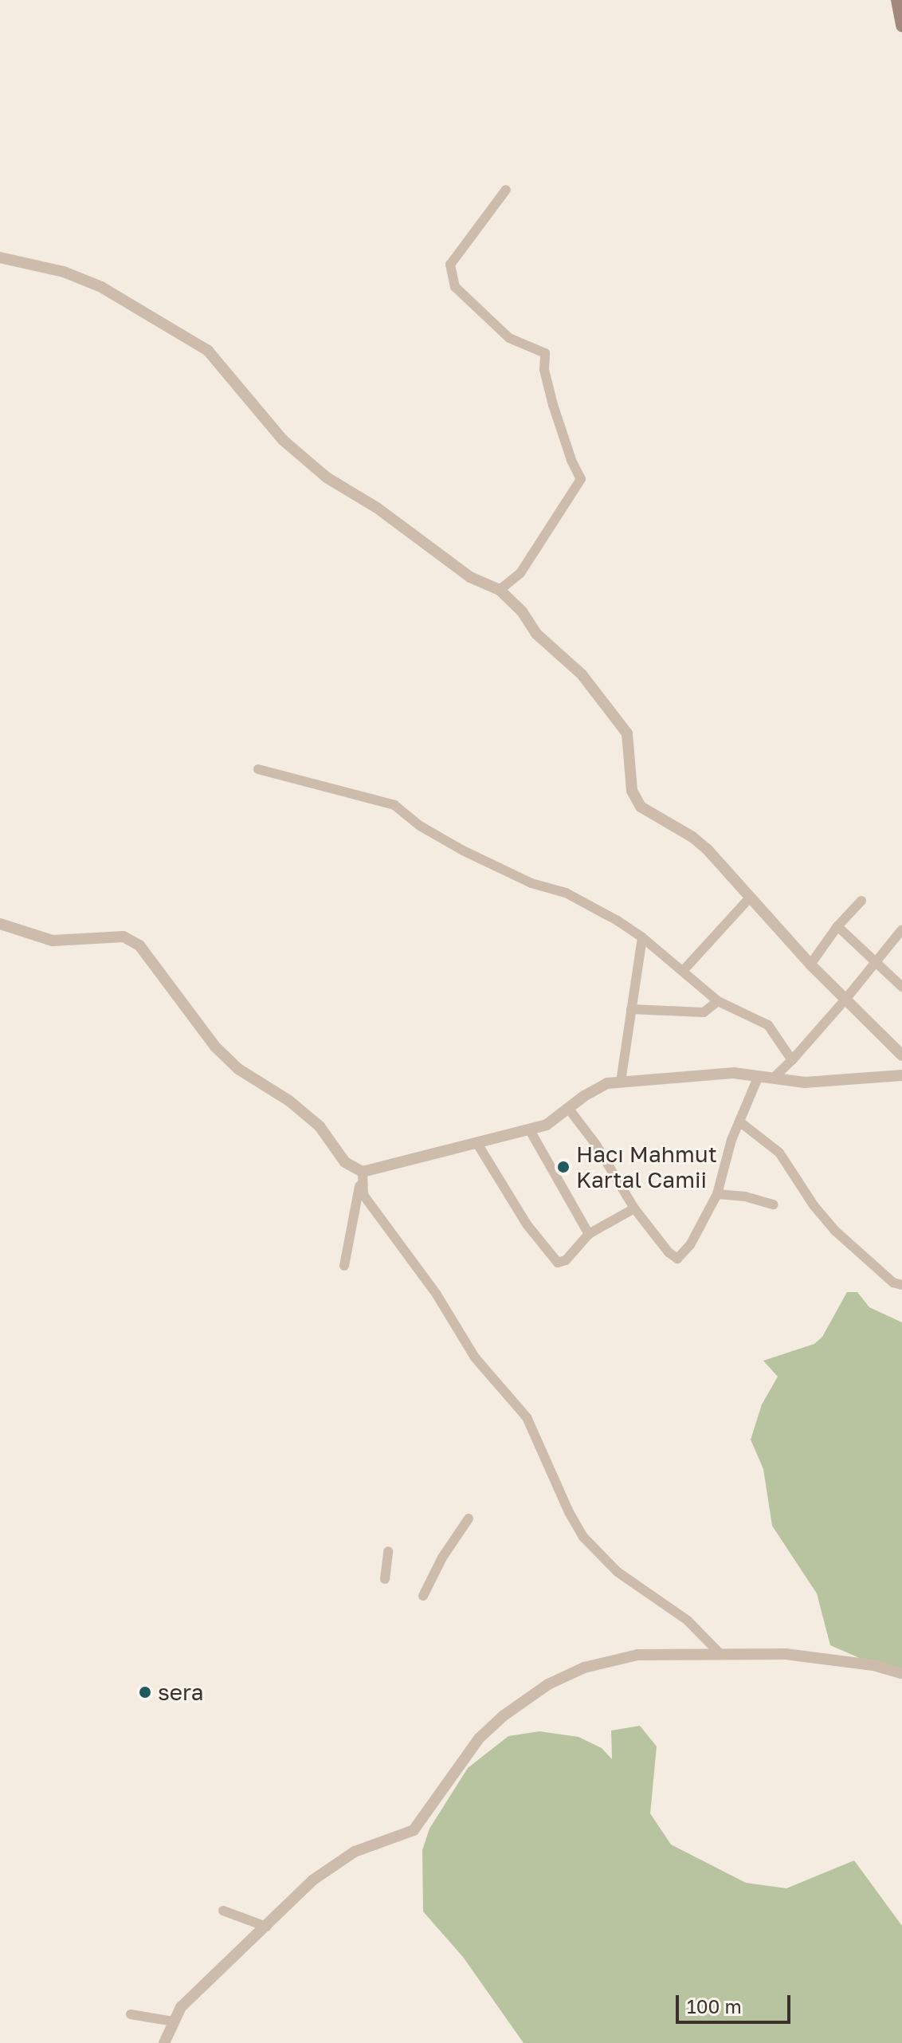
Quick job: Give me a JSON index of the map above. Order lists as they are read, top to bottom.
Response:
{
  "places": ["Hacı Mahmut Kartal Camii", "sera"],
  "scale_bar": "100 m"
}
